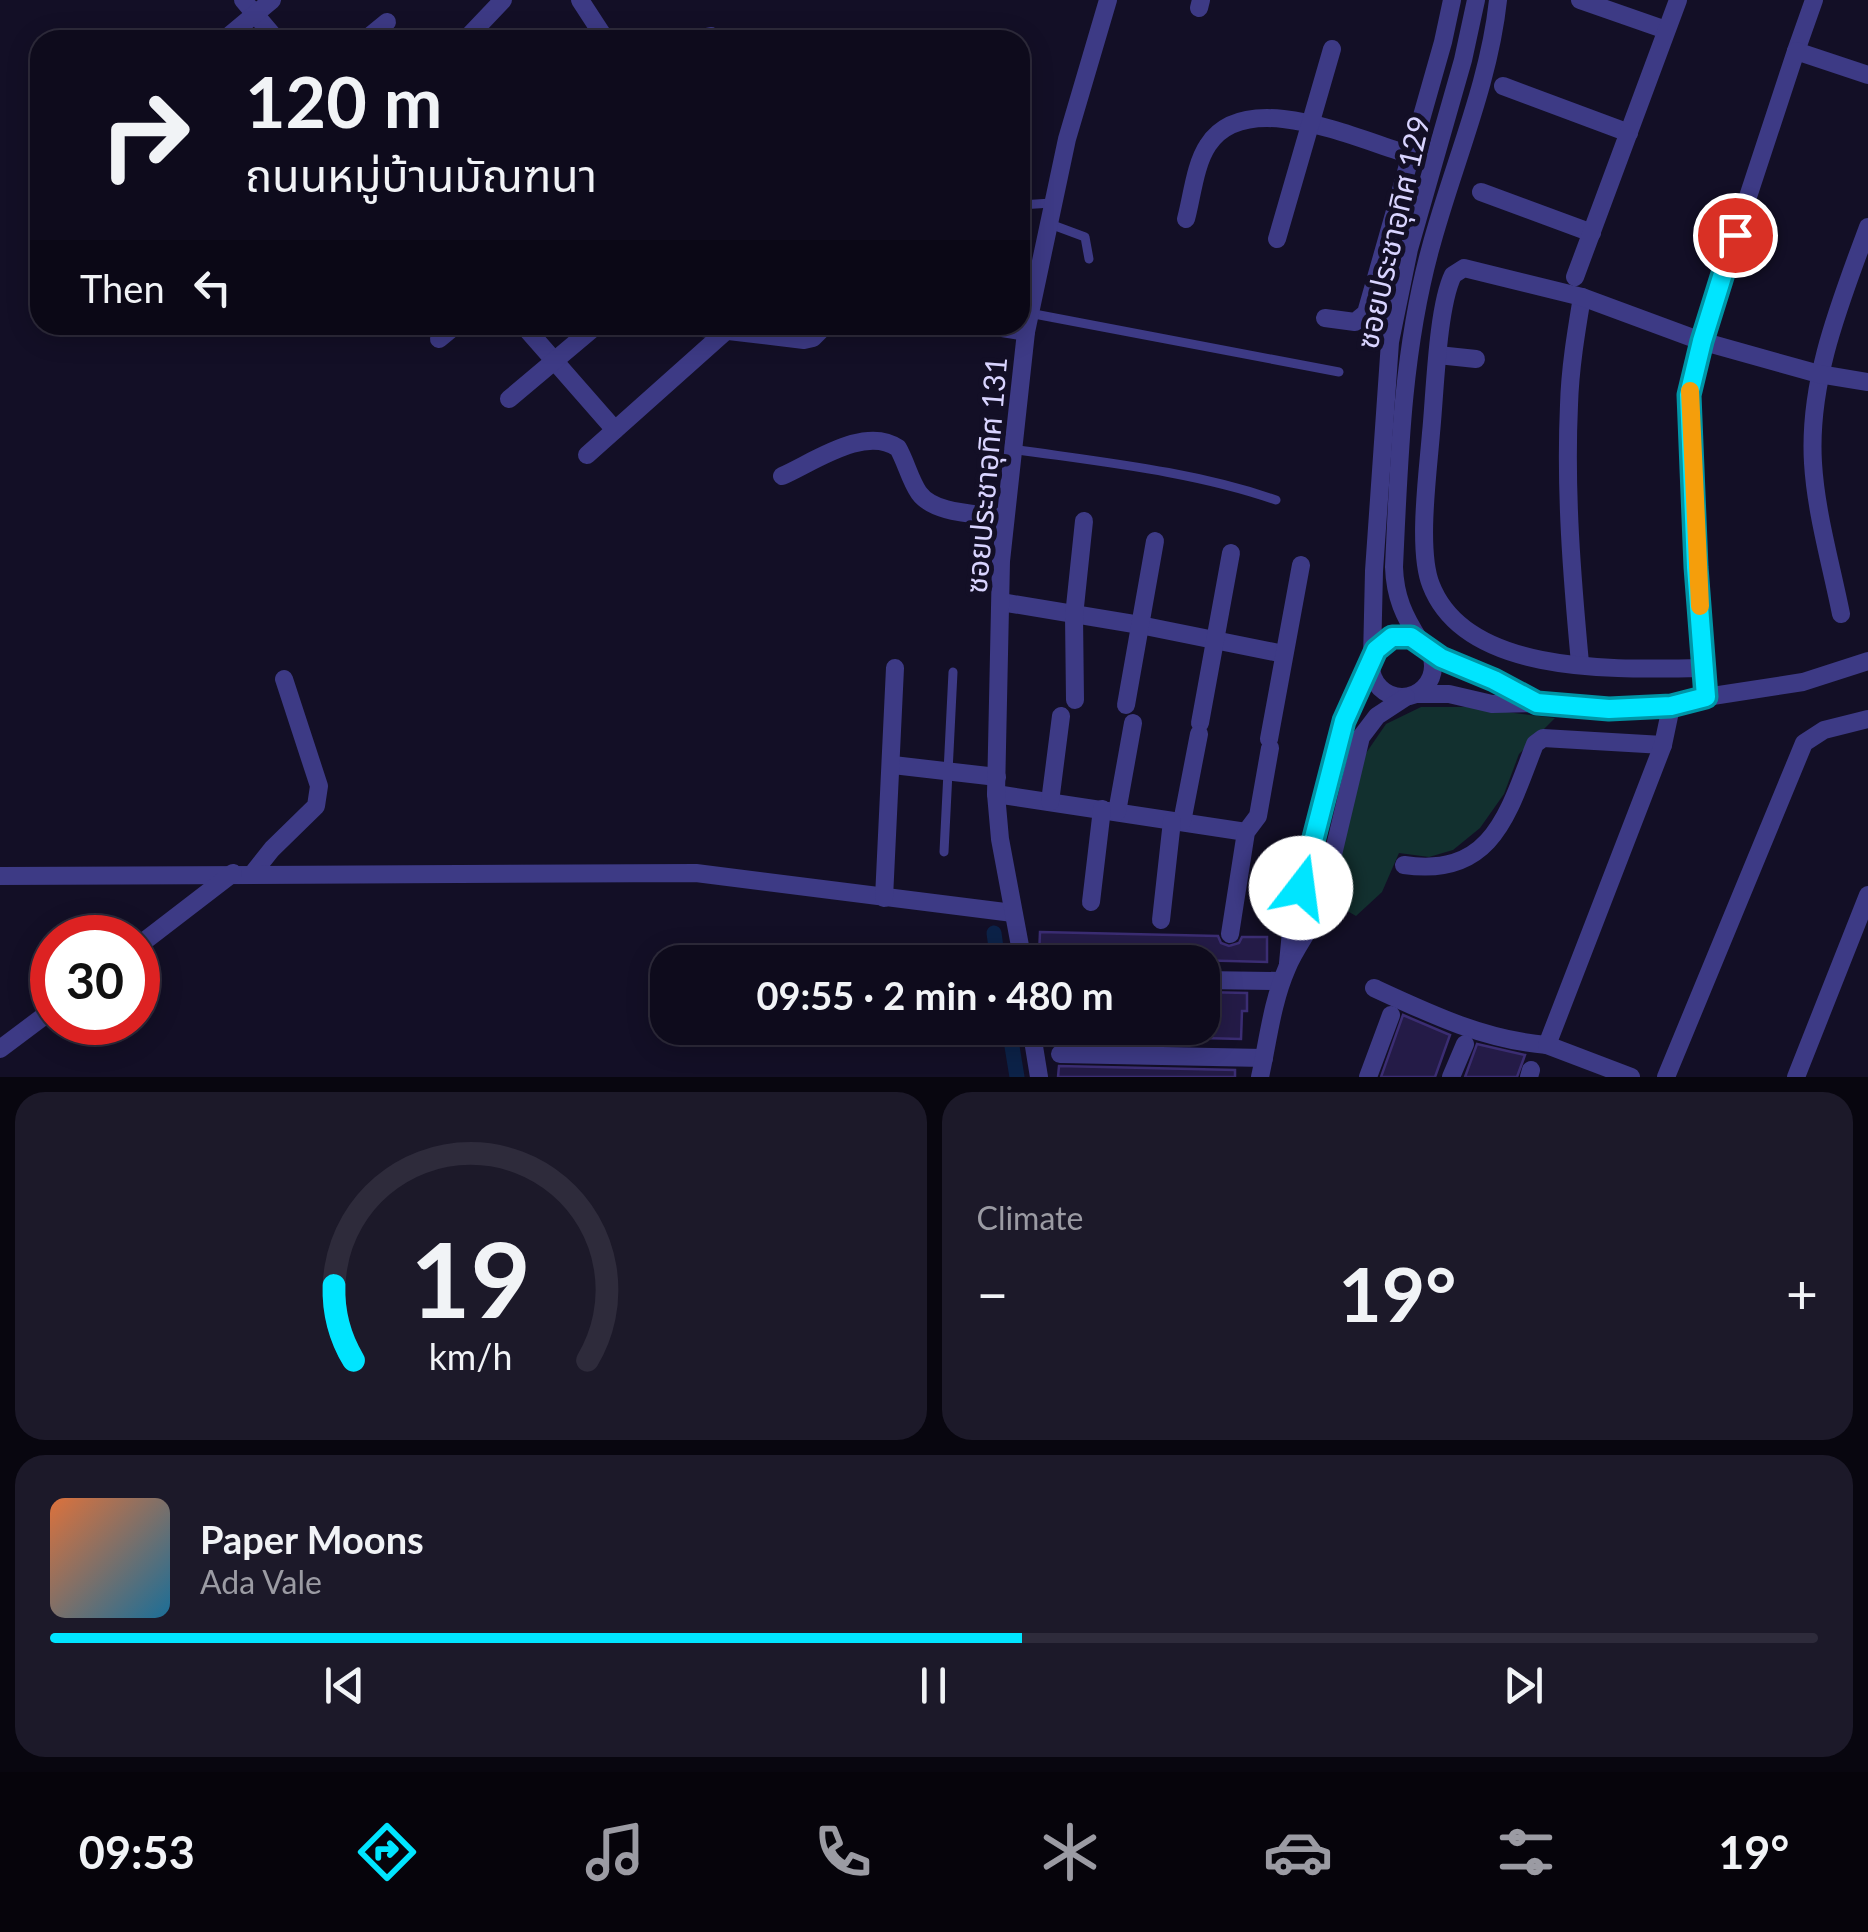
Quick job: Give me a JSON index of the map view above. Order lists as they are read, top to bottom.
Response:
{
  "streets": {
    "street": ["ซอยประชาอุทิศ 129", "ซอยประชาอุทิศ 131"]
  },
  "page": {
    "turn": ["120 m", "ถนนหมู่บ้านมัณฑนา"],
    "then": "Then",
    "limit": "30",
    "trip": "09:55 · 2 min · 480 m",
    "tile": "Climate",
    "heat": ["−", "19°", "+"],
    "song": ["Paper Moons", "Ada Vale"],
    "tabs": ["09:53", "19°"],
    "gauge": ["19", "km/h"]
  }
}
